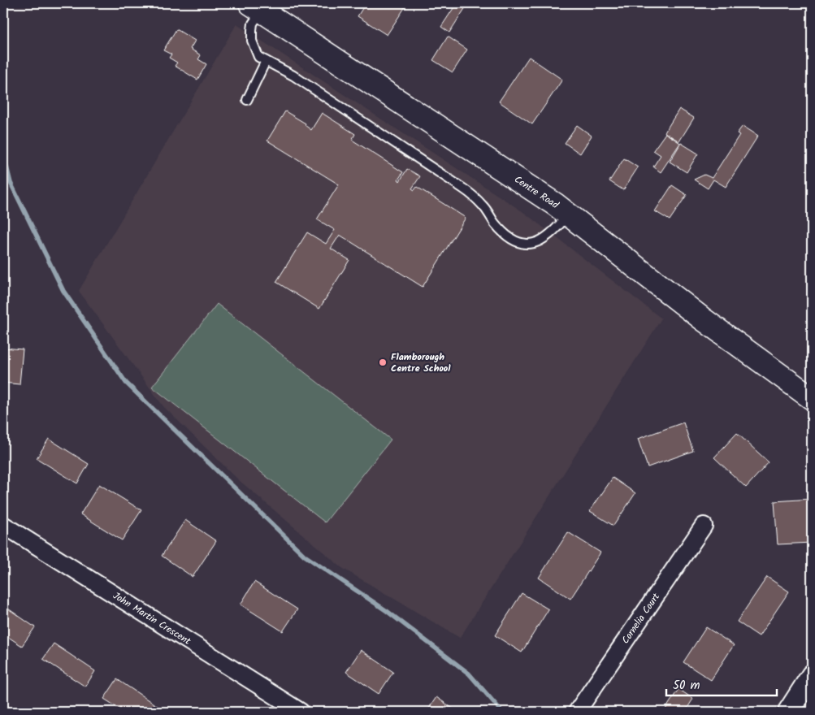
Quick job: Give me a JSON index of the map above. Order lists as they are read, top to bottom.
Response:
{
  "streets": {
    "main road": ["Centre Road"],
    "street": ["John Martin Crescent", "Cornelia Court"]
  },
  "places": ["Flamborough Centre School"],
  "scale_bar": "50 m"
}
